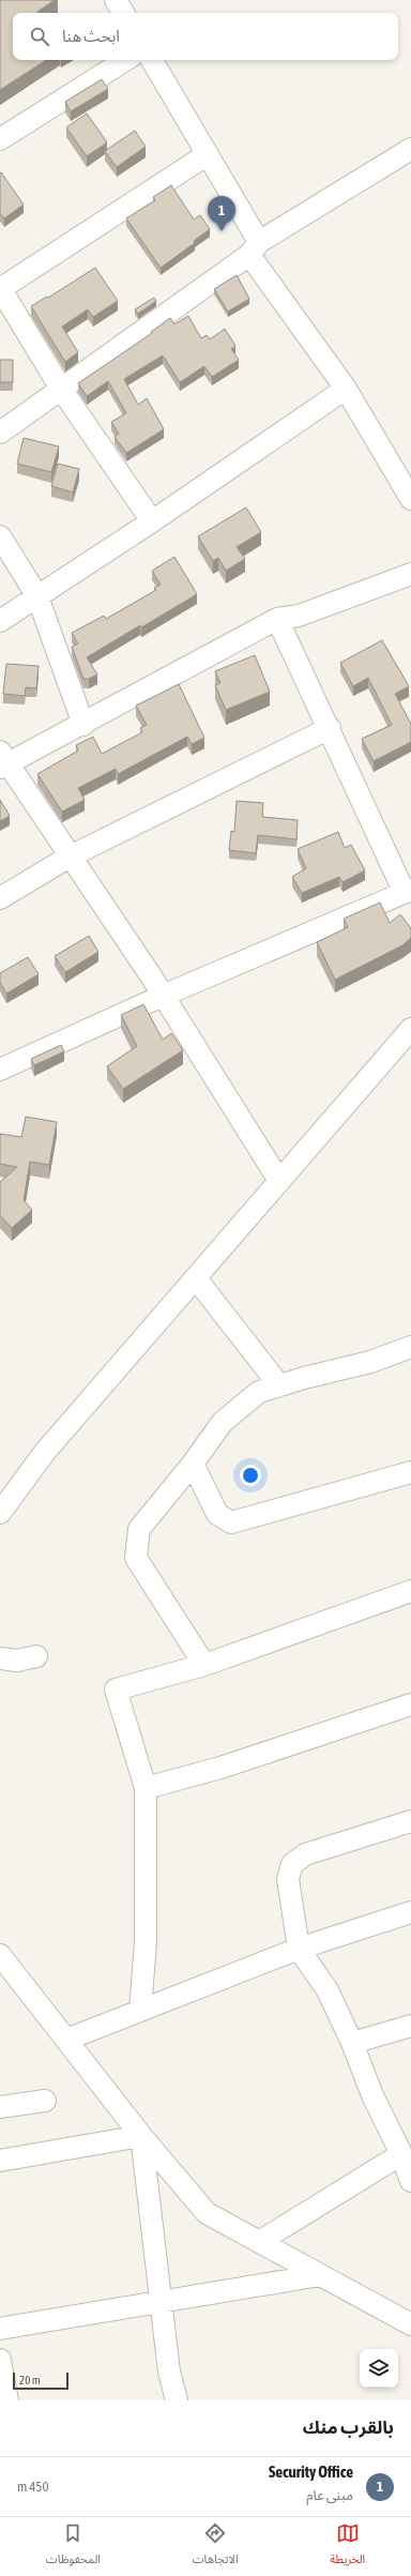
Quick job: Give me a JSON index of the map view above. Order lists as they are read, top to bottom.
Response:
{
  "scale_bar": "20 m",
  "page": {
    "search": "ابحث هنا",
    "pins": "1",
    "scale": "20 m",
    "heading": "بالقرب منك",
    "list": [
      {
        "mark": "1",
        "name": "Security Office",
        "note": "مبنى عام",
        "value": "450 m"
      }
    ],
    "nav": ["الخريطة", "الاتجاهات", "المحفوظات"]
  }
}
